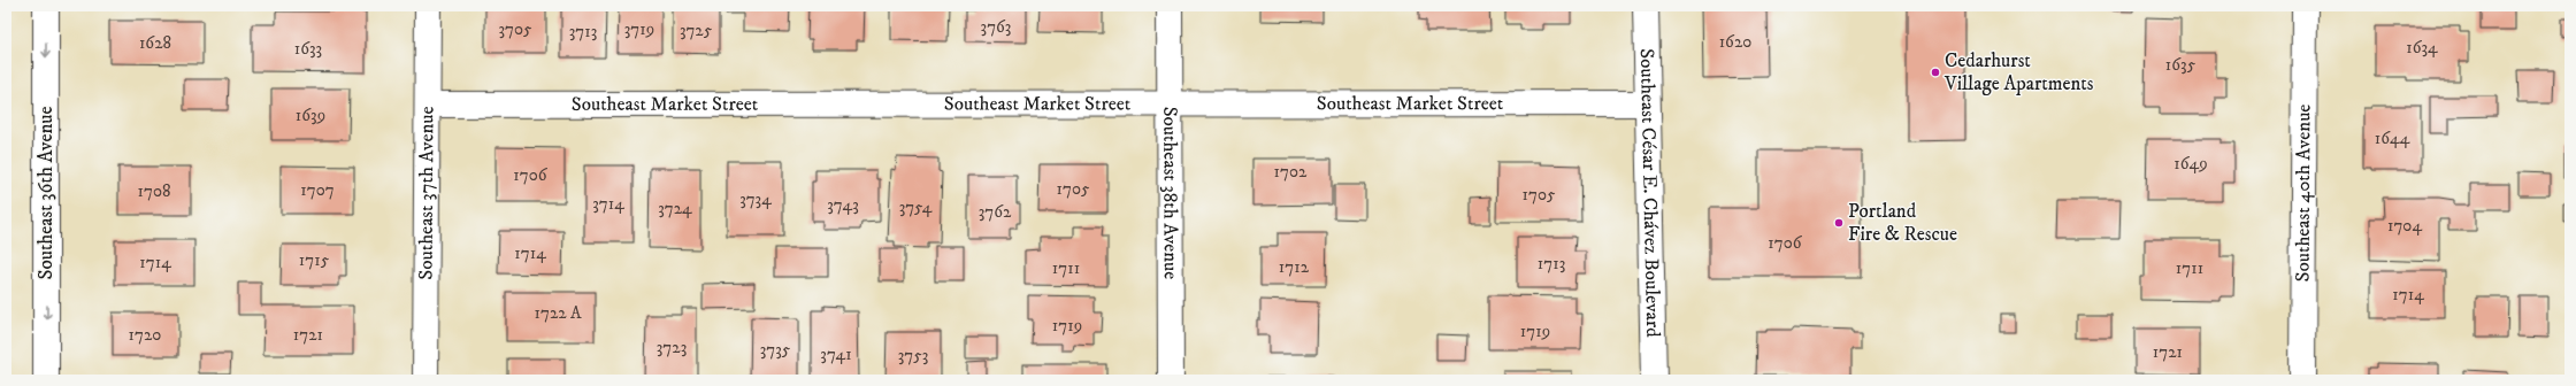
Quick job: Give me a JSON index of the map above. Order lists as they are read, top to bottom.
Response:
{
  "streets": {
    "street": [
      "Southeast Market Street",
      "Southeast 36th Avenue",
      "Southeast 37th Avenue",
      "Southeast 38th Avenue",
      "Southeast César E. Chávez Boulevard",
      "Southeast 40th Avenue"
    ]
  },
  "crossings": [
    ["Southeast Market Street", "Southeast 37th Avenue"],
    ["Southeast Market Street", "Southeast 38th Avenue"],
    ["Southeast Market Street", "Southeast César E. Chávez Boulevard"]
  ],
  "one_way": ["Southeast 36th Avenue"],
  "places": ["Cedarhurst Village Apartments", "Portland Fire & Rescue"],
  "house_numbers": [
    "3763",
    "3705",
    "3719",
    "3725",
    "3713",
    "1620",
    "1628",
    "1634",
    "1633",
    "1635",
    "1639",
    "1644",
    "1649",
    "1702",
    "1706",
    "1705",
    "1707",
    "1708",
    "1705",
    "3734",
    "3714",
    "3743",
    "3754",
    "3724",
    "3762",
    "1704",
    "1706",
    "1714",
    "1715",
    "1714",
    "1713",
    "1712",
    "1711",
    "1711",
    "1714",
    "1722 A",
    "1719",
    "1719",
    "1720",
    "1721",
    "3723",
    "3735",
    "1721",
    "3741",
    "3753"
  ]
}
